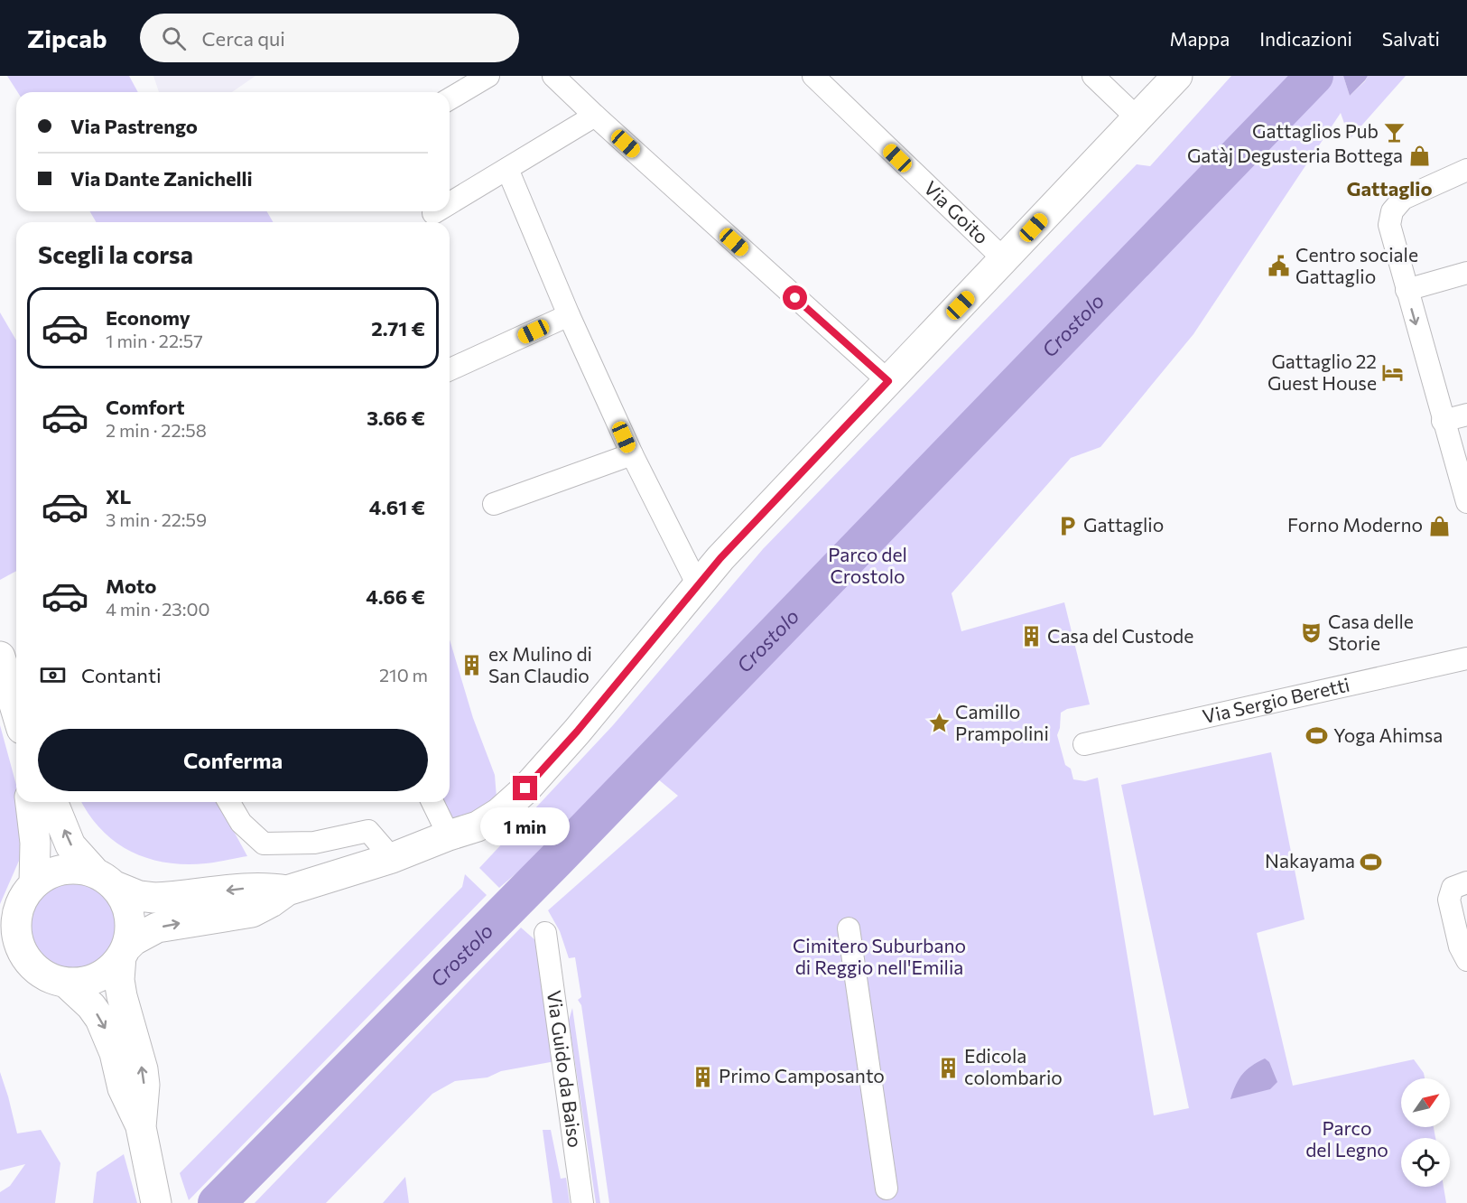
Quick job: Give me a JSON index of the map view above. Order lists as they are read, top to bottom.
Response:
{
  "streets": {
    "street": ["Via Goito", "Via Sergio Beretti", "Via Guido da Baiso"]
  },
  "districts": ["Gattaglio"],
  "water": ["Crostolo"],
  "parks": ["Parco del Crostolo", "Cimitero Suburbano di Reggio nell'Emilia", "Parco del Legno"],
  "places": {
    "bar": ["Gattaglios Pub"],
    "shop": ["Gatàj Degusteria Bottega", "Forno Moderno"],
    "public building": ["Centro sociale Gattaglio"],
    "hotel": ["Gattaglio 22 Guest House"],
    "parking": ["Gattaglio"],
    "theatre": ["Casa delle Storie"],
    "building": [
      "Casa del Custode",
      "ex Mulino di San Claudio",
      "Edicola colombario",
      "Primo Camposanto"
    ],
    "place": ["Camillo Prampolini"],
    "sports": ["Yoga Ahimsa", "Nakayama"]
  },
  "north": "top right",
  "page": {
    "header": "Zipcab",
    "search": "Cerca qui",
    "nav": ["Mappa", "Indicazioni", "Salvati"],
    "banner": ["Via Pastrengo", "Via Dante Zanichelli"],
    "heading": "Scegli la corsa",
    "list": [
      {
        "name": "Economy",
        "note": "1 min · 22:57",
        "value": "2.71 €"
      },
      {
        "name": "Comfort",
        "note": "2 min · 22:58",
        "value": "3.66 €"
      },
      {
        "name": "XL",
        "note": "3 min · 22:59",
        "value": "4.61 €"
      },
      {
        "name": "Moto",
        "note": "4 min · 23:00",
        "value": "4.66 €"
      }
    ],
    "pay": ["Contanti", "210 m"],
    "buttons": "Conferma",
    "bubble": "1 min"
  }
}
